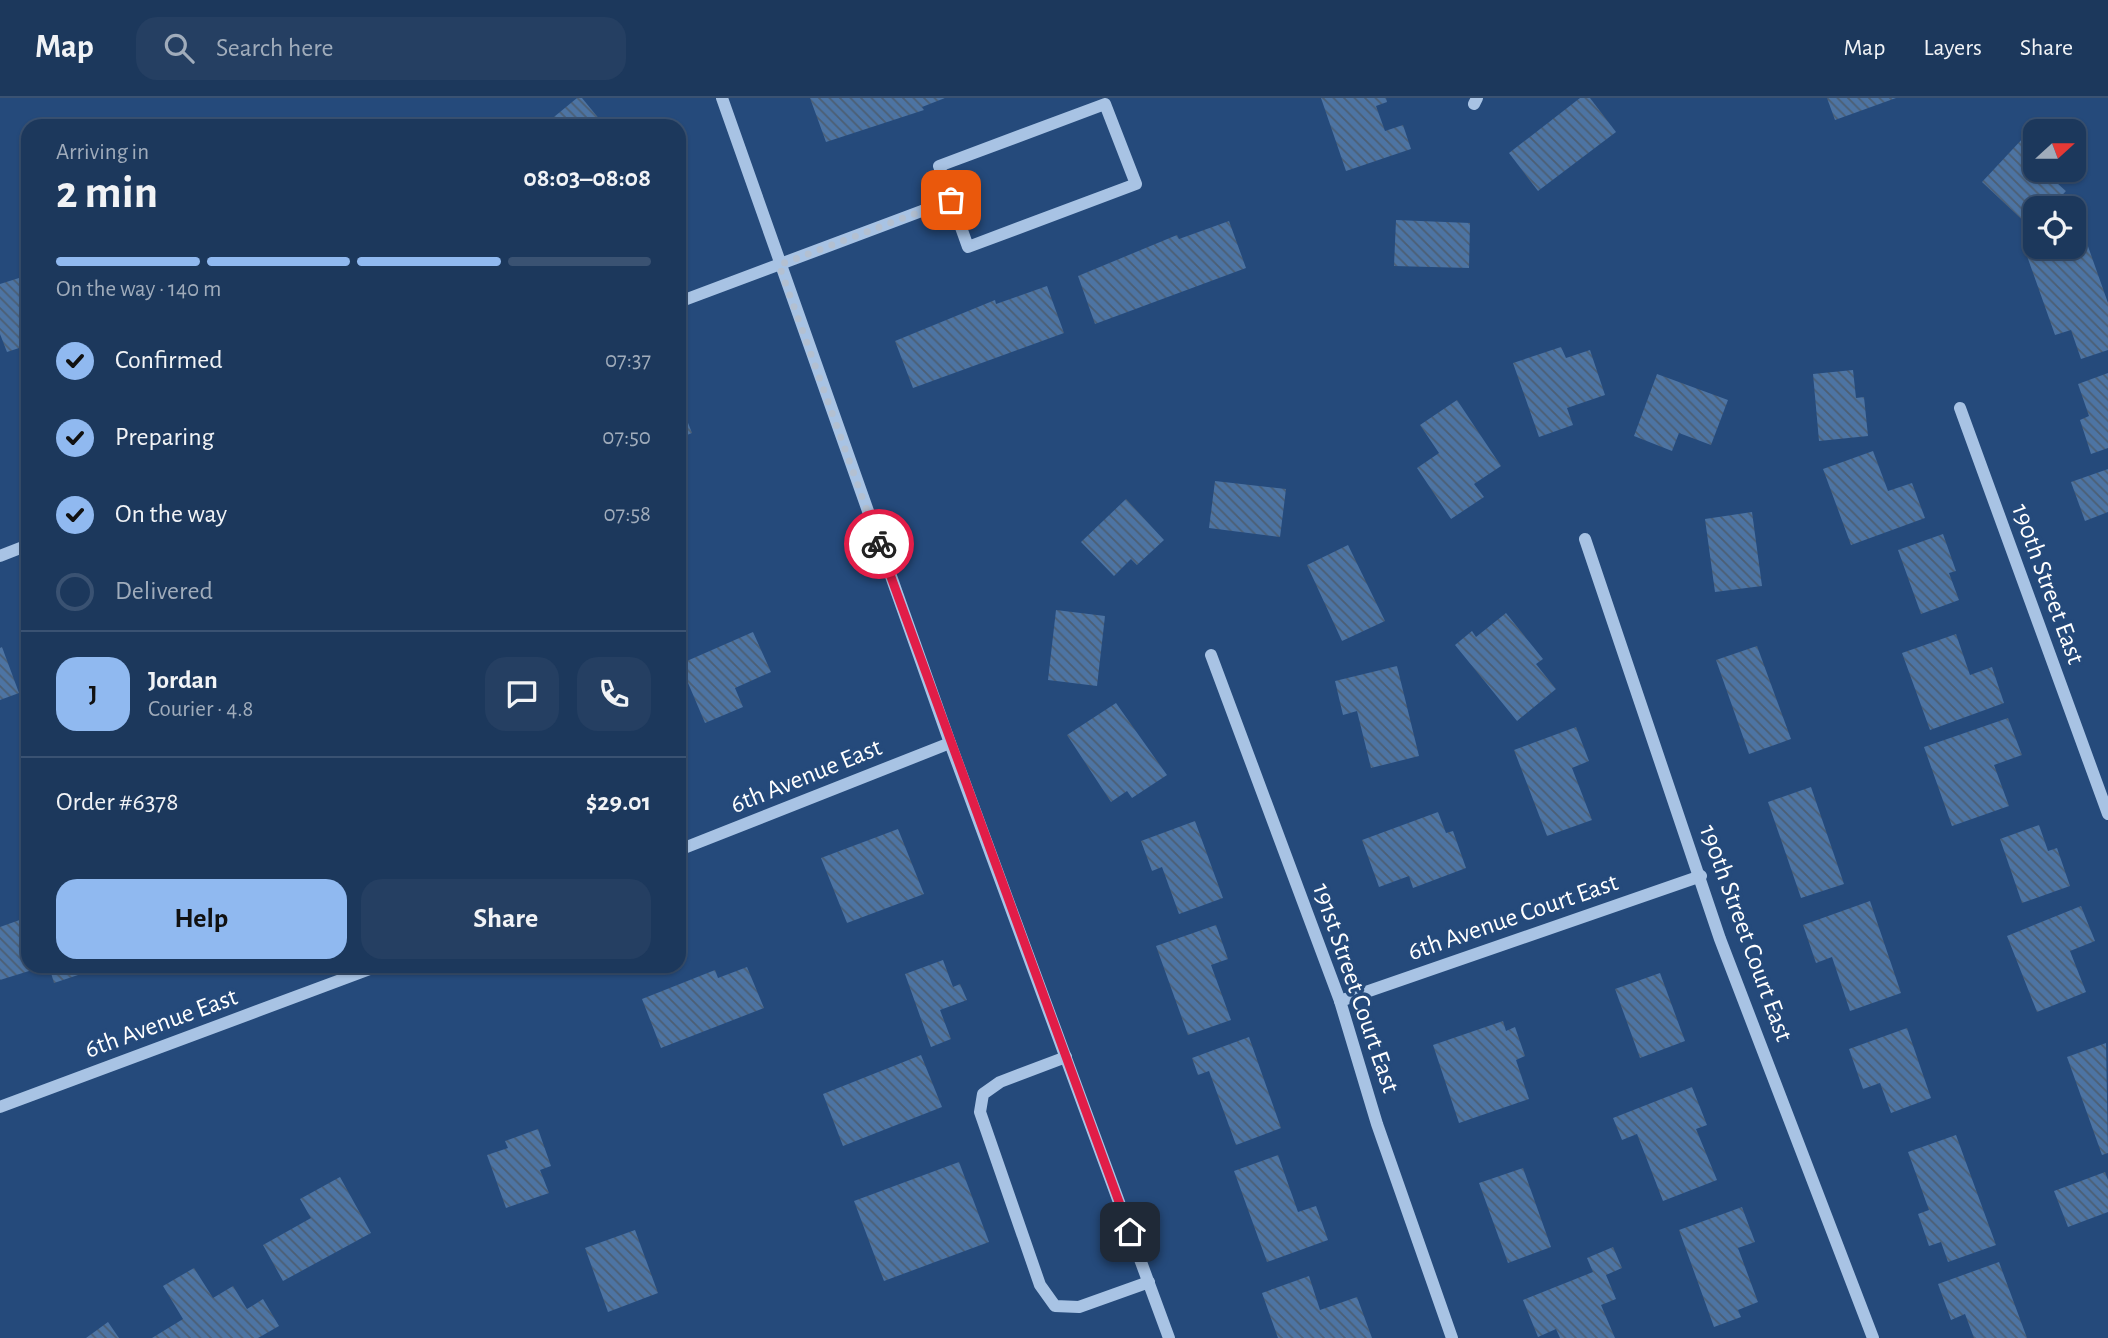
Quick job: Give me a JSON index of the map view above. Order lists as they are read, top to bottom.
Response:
{
  "streets": {
    "street": [
      "190th Street East",
      "6th Avenue East",
      "6th Avenue Court East",
      "190th Street Court East",
      "191st Street Court East"
    ]
  },
  "crossings": [
    ["6th Avenue Court East", "190th Street Court East"],
    ["6th Avenue Court East", "191st Street Court East"]
  ],
  "north": "right",
  "page": {
    "header": "Map",
    "search": "Search here",
    "nav": ["Map", "Layers", "Share"],
    "heading": ["2 min", "Arriving in", "08:03–08:08"],
    "panel": [
      "Jordan",
      "Courier · 4.8",
      "Order #6378",
      "$29.01"
    ],
    "bar": "On the way · 140 m",
    "list": [
      ["Confirmed", "07:37"],
      ["Preparing", "07:50"],
      ["On the way", "07:58"],
      "Delivered"
    ],
    "round": "J",
    "buttons": ["Help", "Share"]
  }
}
